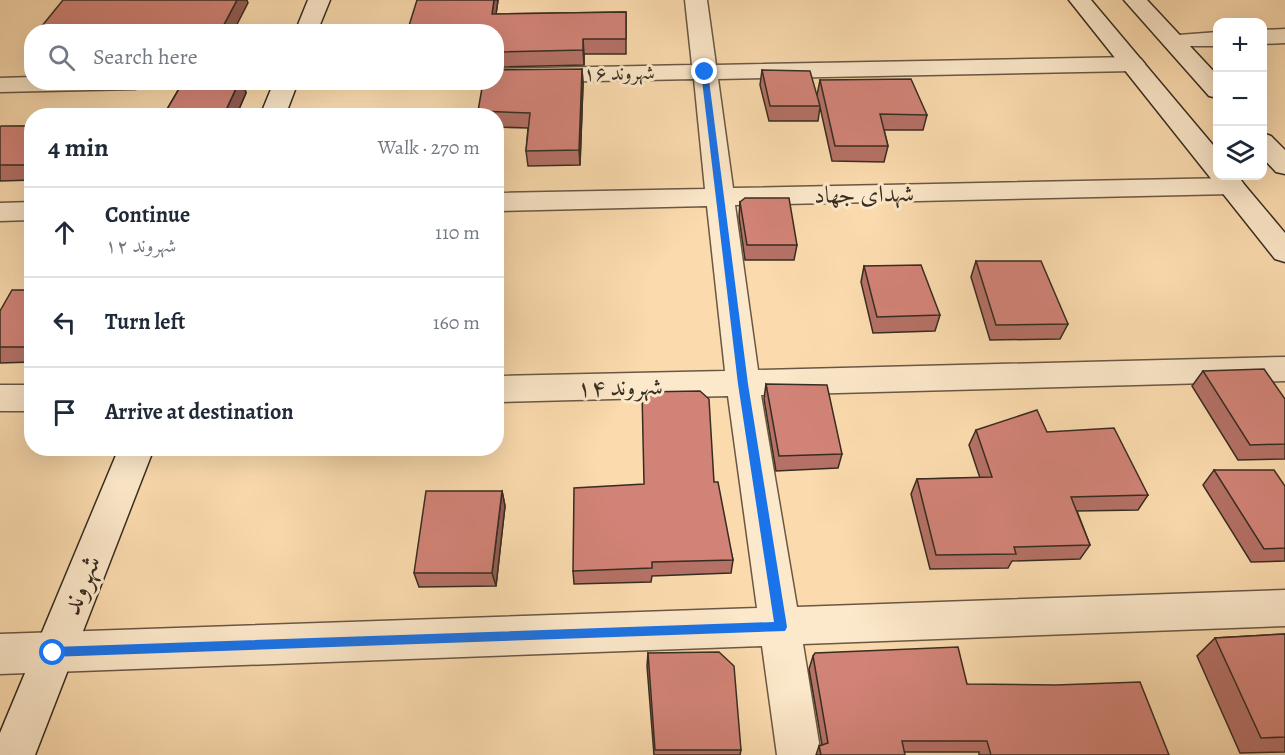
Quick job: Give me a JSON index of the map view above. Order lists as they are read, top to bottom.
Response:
{
  "streets": {
    "street": [
      "شهروند ۱۶",
      "شهدای جهاد",
      "شهروند ۱۴",
      "شهروند"
    ]
  },
  "page": {
    "map_buttons": ["+", "−"],
    "search": "Search here",
    "heading": ["4 min", "Walk · 270 m"],
    "list": [
      ["Continue", "شهروند ۱۲", "110 m"],
      ["Turn left", "160 m"],
      "Arrive at destination"
    ]
  }
}
